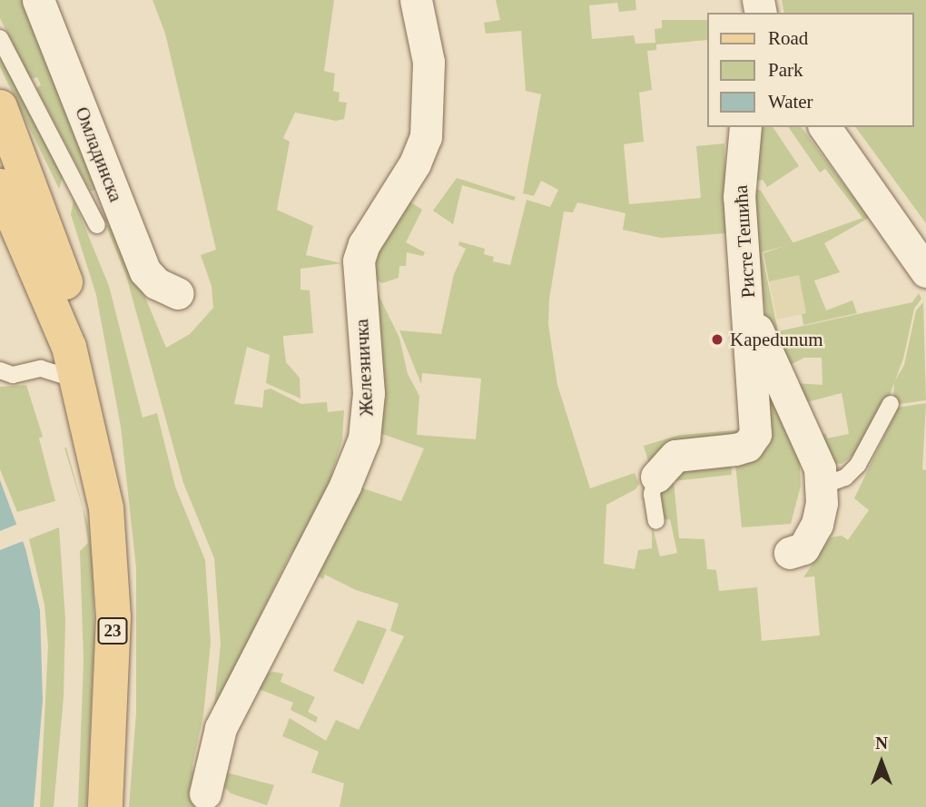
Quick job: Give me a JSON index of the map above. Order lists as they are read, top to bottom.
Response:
{
  "streets": {
    "main road": ["23"],
    "street": ["Омладинска", "Ристе Тешића", "Железничка"]
  },
  "places": ["Kapedunum"],
  "legend": ["Road", "Park", "Water"],
  "north": "top"
}
